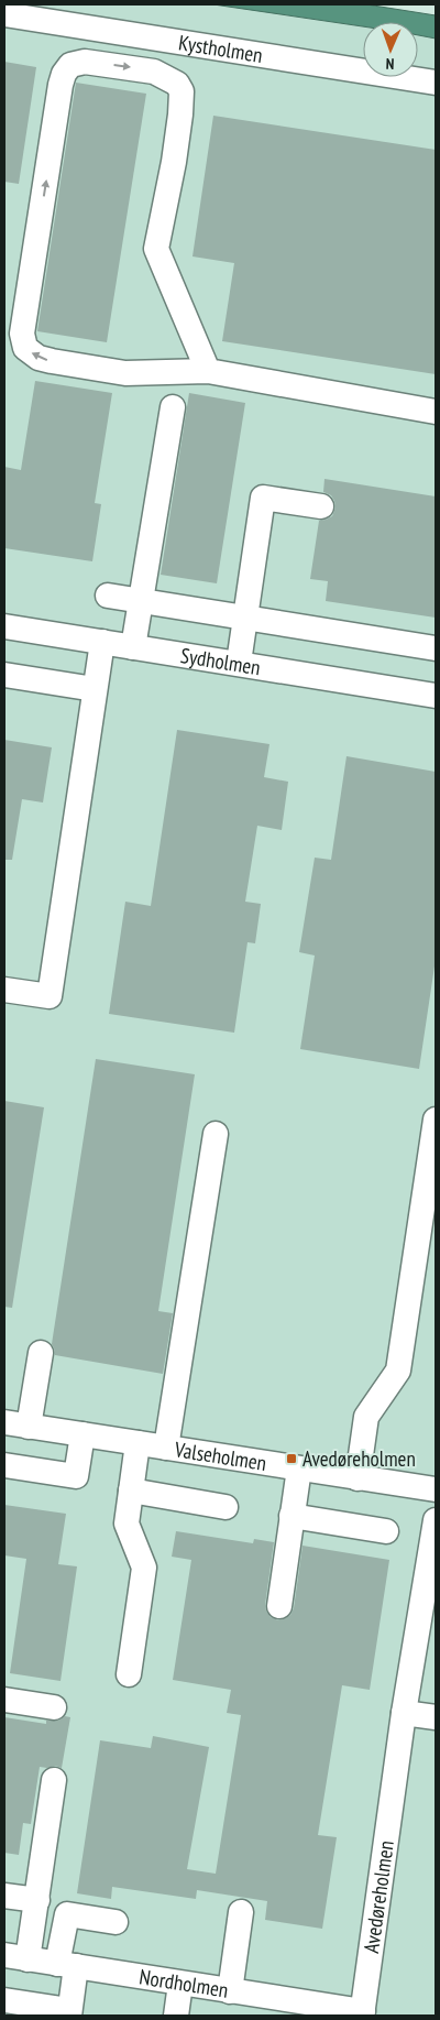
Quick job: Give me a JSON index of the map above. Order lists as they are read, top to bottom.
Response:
{
  "streets": {
    "street": [
      "Kystholmen",
      "Sydholmen",
      "Valseholmen",
      "Avedøreholmen",
      "Nordholmen"
    ]
  },
  "crossings": [
    ["Avedøreholmen", "Nordholmen"]
  ],
  "places": {
    "transit": ["Avedøreholmen"]
  },
  "north": "bottom"
}
